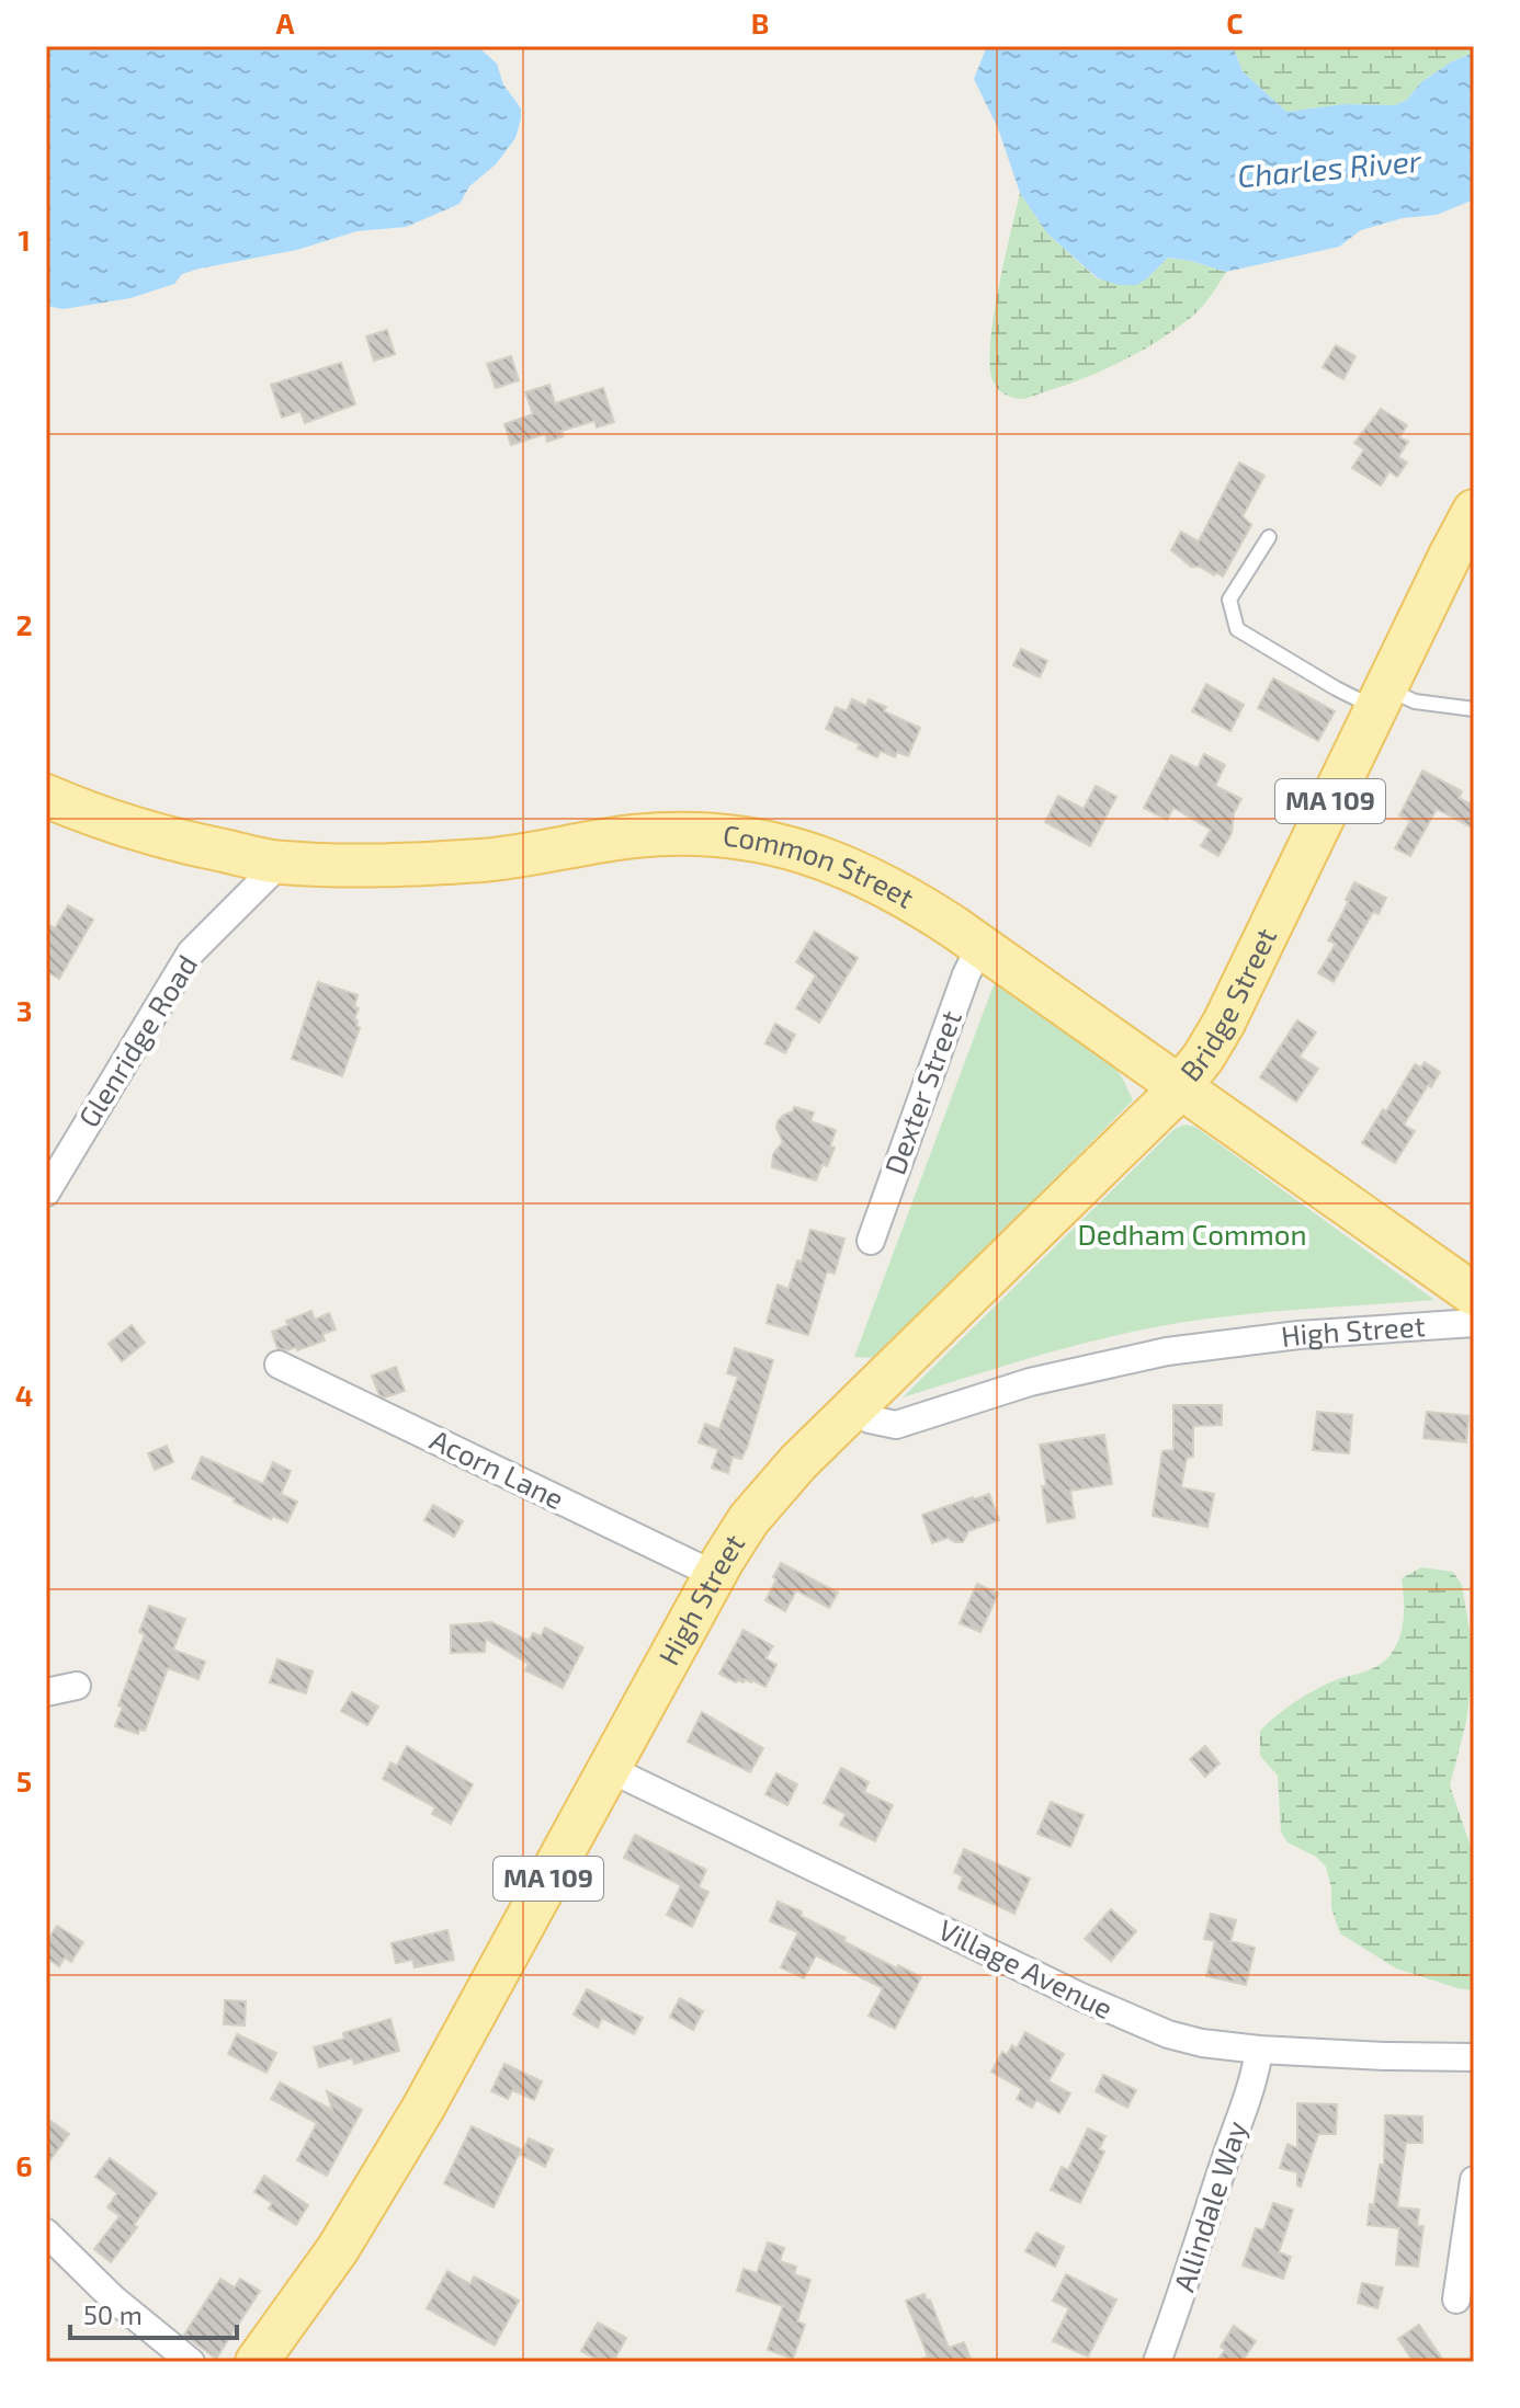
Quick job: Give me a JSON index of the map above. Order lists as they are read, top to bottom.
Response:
{
  "streets": {
    "main road": [
      "MA 109",
      "Common Street",
      "Bridge Street",
      "High Street"
    ],
    "street": [
      "Glenridge Road",
      "Dexter Street",
      "Acorn Lane",
      "Village Avenue",
      "Allindale Way"
    ]
  },
  "crossings": [
    ["Common Street", "Bridge Street"],
    ["Common Street", "Glenridge Road"],
    ["Common Street", "Dexter Street"],
    ["Bridge Street", "High Street"],
    ["High Street", "Acorn Lane"],
    ["High Street", "Village Avenue"],
    ["Village Avenue", "Allindale Way"]
  ],
  "water": ["Charles River"],
  "parks": ["Dedham Common"],
  "scale_bar": "50 m",
  "grid": {
    "columns": ["A", "B", "C"],
    "rows": [
      "1",
      "2",
      "3",
      "4",
      "5",
      "6"
    ]
  }
}
